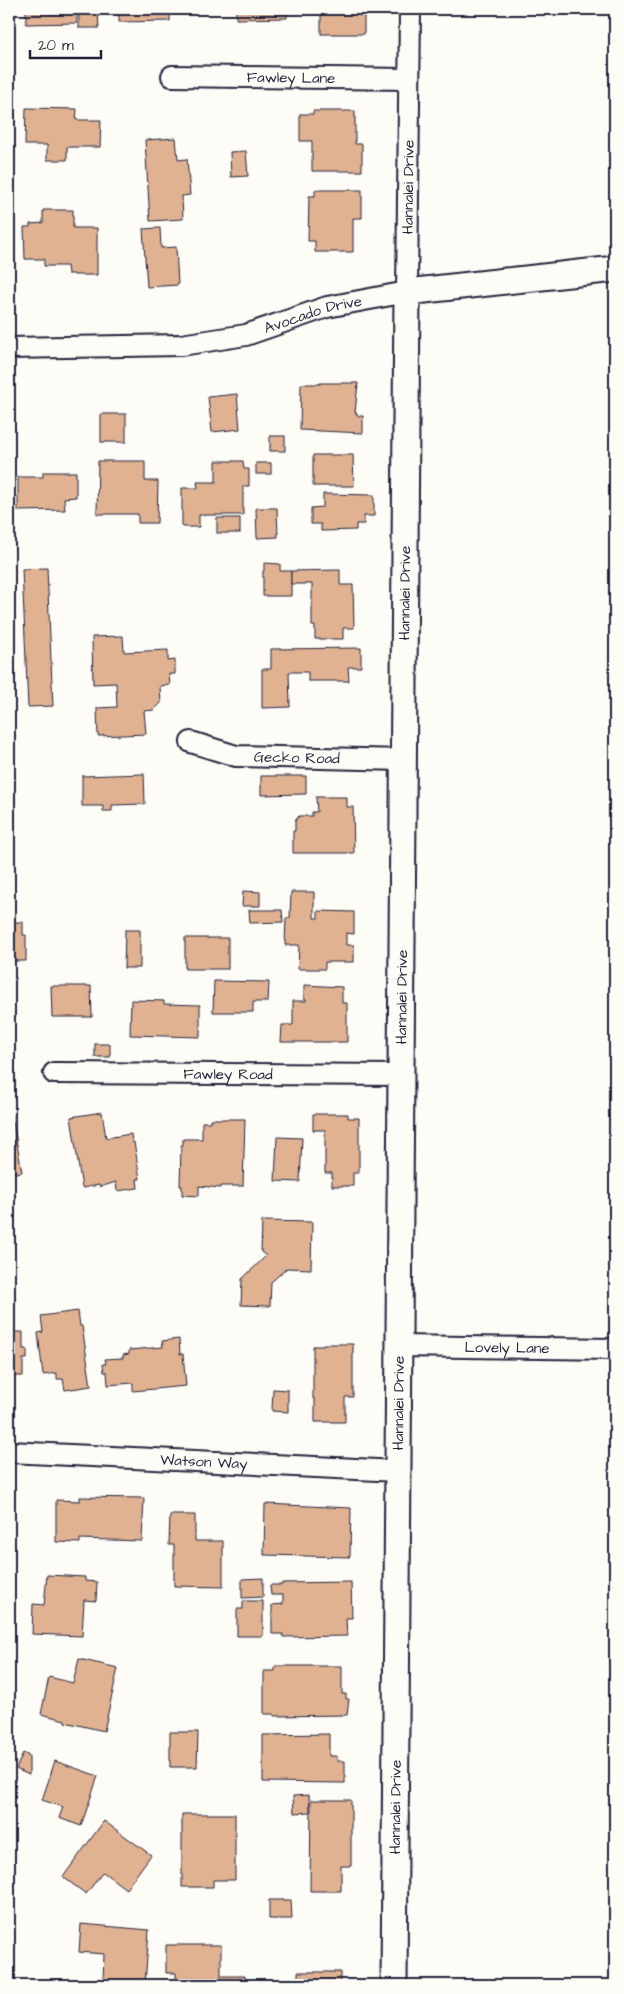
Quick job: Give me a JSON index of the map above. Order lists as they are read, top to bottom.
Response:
{
  "streets": {
    "street": [
      "Fawley Lane",
      "Hannalei Drive",
      "Avocado Drive",
      "Gecko Road",
      "Fawley Road",
      "Lovely Lane",
      "Watson Way"
    ]
  },
  "crossings": [
    ["Fawley Lane", "Hannalei Drive"],
    ["Hannalei Drive", "Avocado Drive"],
    ["Hannalei Drive", "Gecko Road"],
    ["Hannalei Drive", "Fawley Road"],
    ["Hannalei Drive", "Lovely Lane"],
    ["Hannalei Drive", "Watson Way"]
  ],
  "scale_bar": "20 m"
}
